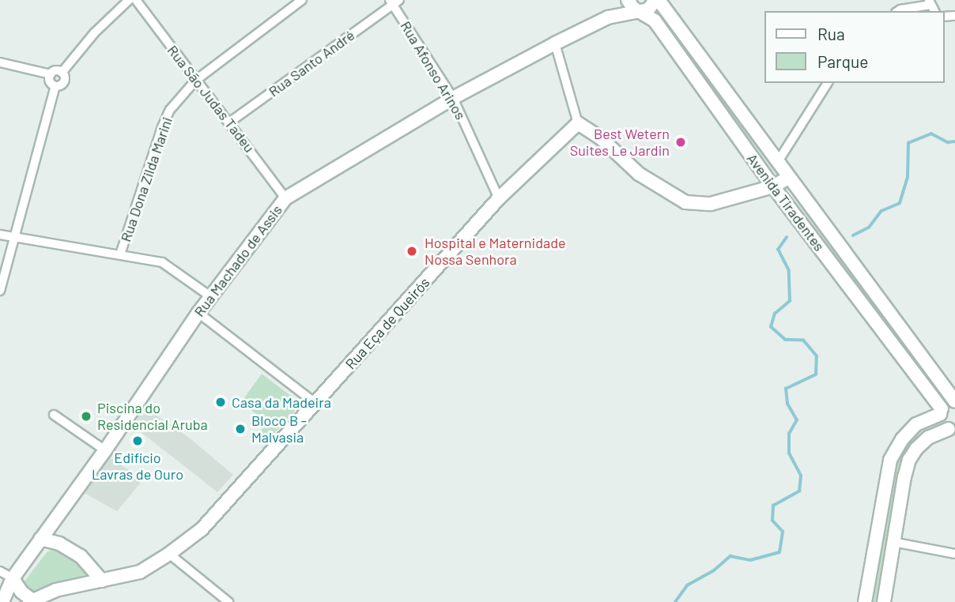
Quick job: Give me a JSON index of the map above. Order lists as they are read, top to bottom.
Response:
{
  "streets": {
    "main road": ["Avenida Tiradentes", "Rua Machado de Assis", "Rua Eça de Queirós"],
    "street": [
      "Rua Santo André",
      "Rua Afonso Arinos",
      "Rua São Judas Tadeu",
      "Rua Dona Zilda Marini"
    ]
  },
  "crossings": [
    ["Rua Santo André", "Rua Afonso Arinos"],
    ["Rua Santo André", "Rua São Judas Tadeu"],
    ["Rua Afonso Arinos", "Rua Machado de Assis"],
    ["Rua Afonso Arinos", "Rua Eça de Queirós"],
    ["Rua São Judas Tadeu", "Rua Dona Zilda Marini"],
    ["Rua São Judas Tadeu", "Rua Machado de Assis"],
    ["Avenida Tiradentes", "Rua Machado de Assis"]
  ],
  "places": [
    "Best Wetern Suites Le Jardin",
    "Hospital e Maternidade Nossa Senhora",
    "Casa da Madeira",
    "Piscina do Residencial Aruba",
    "Bloco B - Malvasia",
    "Edifício Lavras de Ouro"
  ],
  "legend": ["Rua", "Parque"]
}
